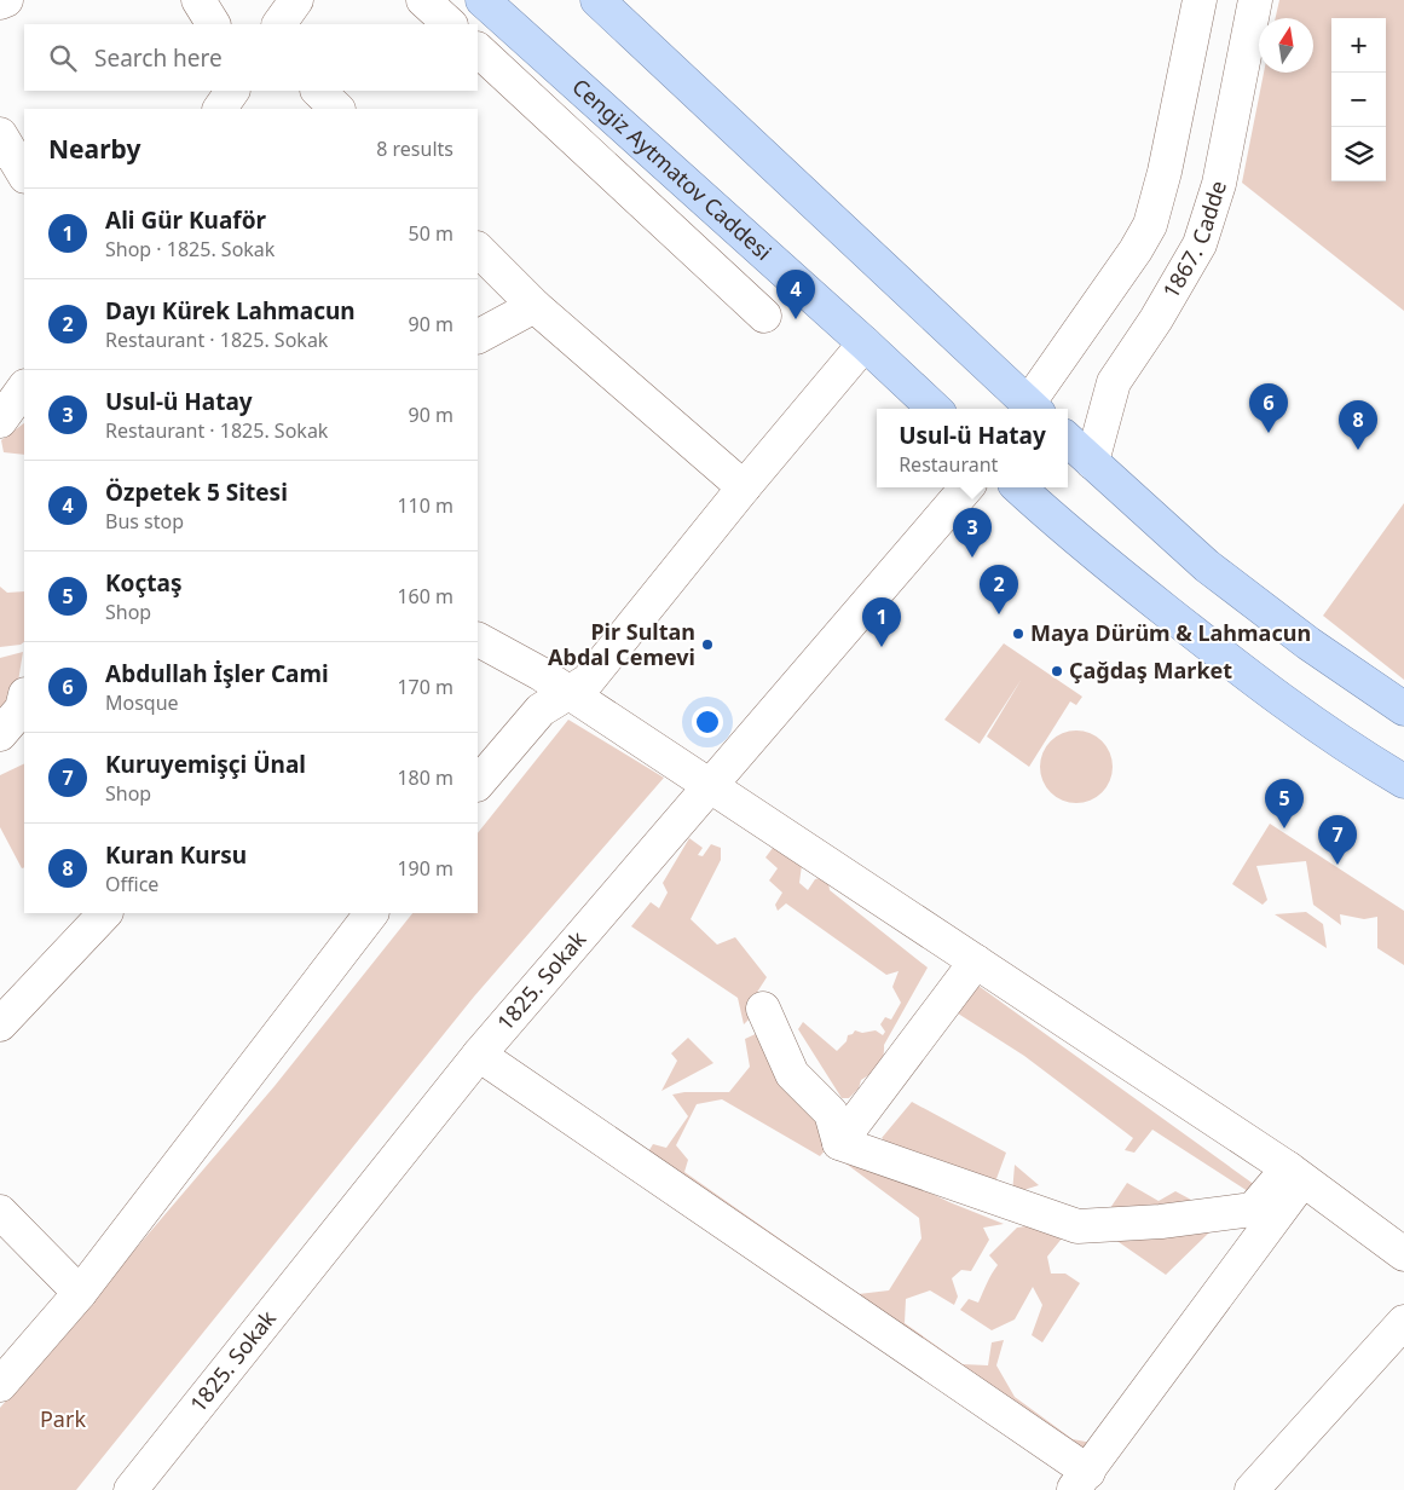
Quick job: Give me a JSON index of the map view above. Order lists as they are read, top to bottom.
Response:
{
  "streets": {
    "main road": ["Cengiz Aytmatov Caddesi"],
    "street": ["1867. Cadde", "1825. Sokak"]
  },
  "parks": ["Park"],
  "places": ["Maya Dürüm & Lahmacun", "Pir Sultan Abdal Cemevi", "Çağdaş Market"],
  "north": "top",
  "page": {
    "map_buttons": ["+", "−"],
    "search": "Search here",
    "heading": ["Nearby", "8 results"],
    "list": [
      {
        "mark": "1",
        "name": "Ali Gür Kuaför",
        "note": "Shop · 1825. Sokak",
        "value": "50 m"
      },
      {
        "mark": "2",
        "name": "Dayı Kürek Lahmacun",
        "note": "Restaurant · 1825. Sokak",
        "value": "90 m"
      },
      {
        "mark": "3",
        "name": "Usul-ü Hatay",
        "note": "Restaurant · 1825. Sokak",
        "value": "90 m"
      },
      {
        "mark": "4",
        "name": "Özpetek 5 Sitesi",
        "note": "Bus stop",
        "value": "110 m"
      },
      {
        "mark": "5",
        "name": "Koçtaş",
        "note": "Shop",
        "value": "160 m"
      },
      {
        "mark": "6",
        "name": "Abdullah İşler Cami",
        "note": "Mosque",
        "value": "170 m"
      },
      {
        "mark": "7",
        "name": "Kuruyemişçi Ünal",
        "note": "Shop",
        "value": "180 m"
      },
      {
        "mark": "8",
        "name": "Kuran Kursu",
        "note": "Office",
        "value": "190 m"
      }
    ],
    "pins": [
      "4",
      "6",
      "8",
      "3",
      "2",
      "1",
      "5",
      "7"
    ],
    "popup": ["Usul-ü Hatay", "Restaurant"]
  }
}
